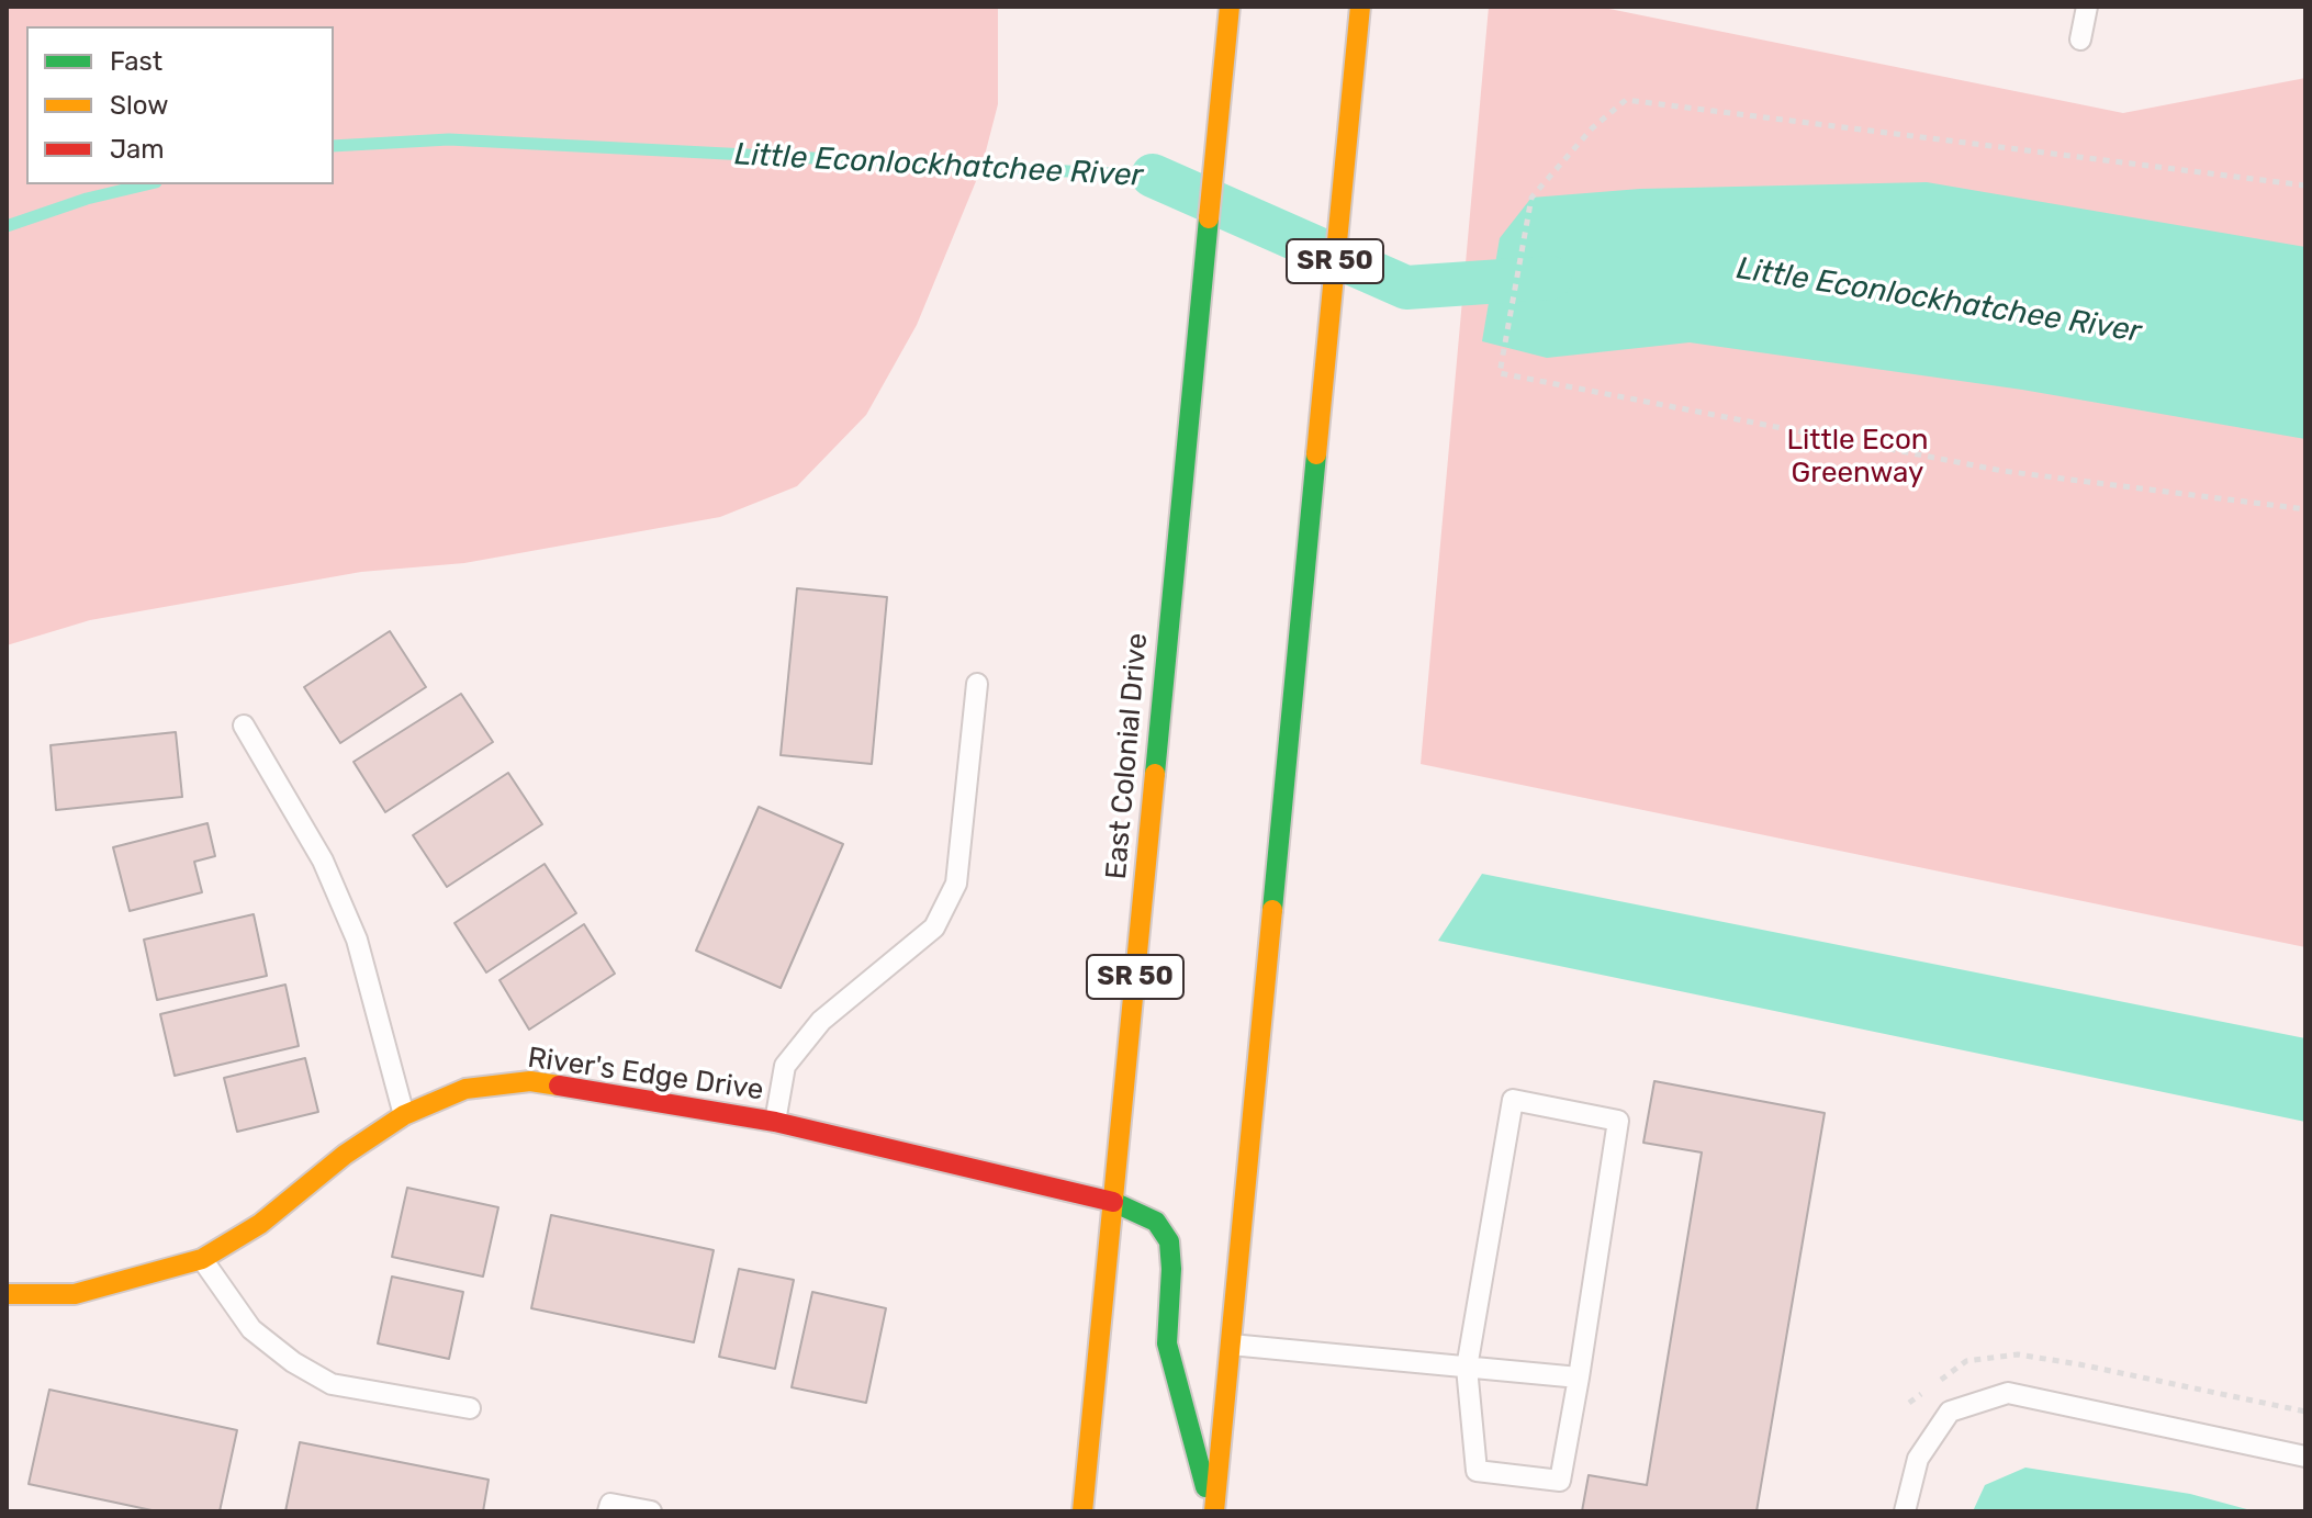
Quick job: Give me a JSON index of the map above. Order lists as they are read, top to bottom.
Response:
{
  "streets": {
    "main road": ["SR 50", "East Colonial Drive", "River's Edge Drive"]
  },
  "crossings": [
    ["SR 50", "River's Edge Drive"],
    ["East Colonial Drive", "River's Edge Drive"]
  ],
  "water": ["Little Econlockhatchee River"],
  "parks": ["Little Econ Greenway"],
  "legend": ["Fast", "Slow", "Jam"]
}
